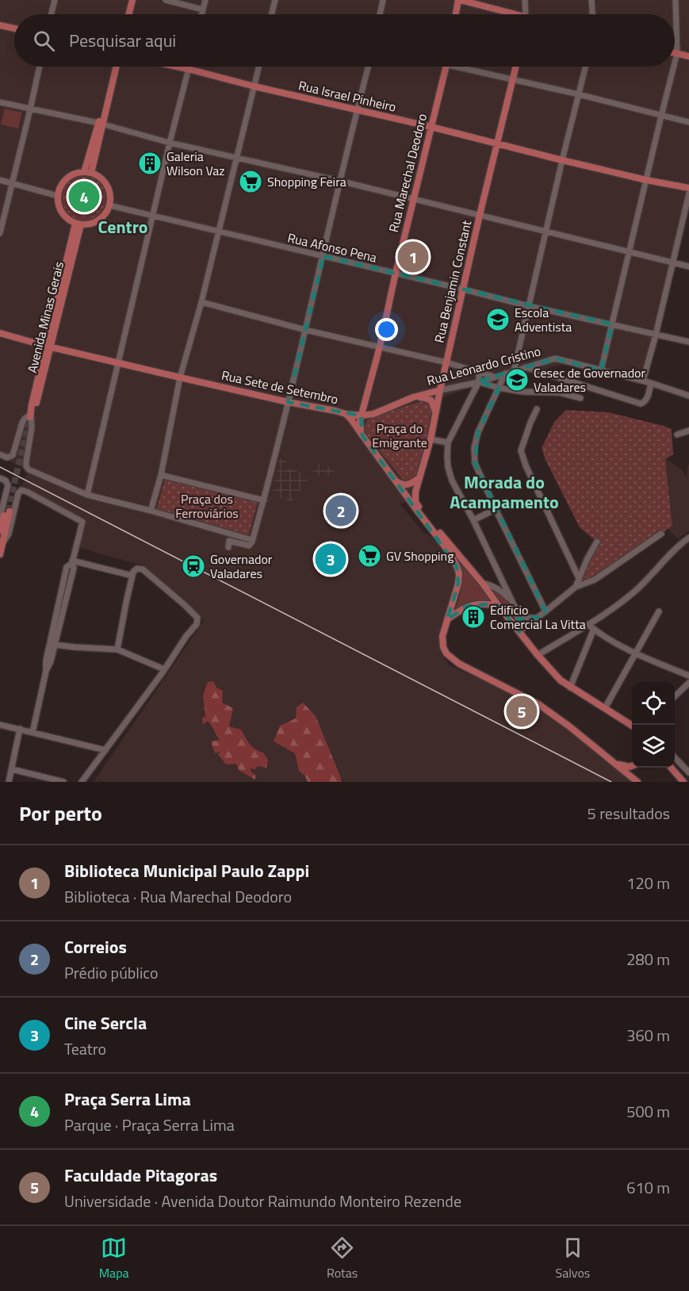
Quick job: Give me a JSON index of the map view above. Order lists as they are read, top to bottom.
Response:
{
  "streets": {
    "main road": [
      "Rua Israel Pinheiro",
      "Rua Marechal Deodoro",
      "Rua Benjamin Constant",
      "Avenida Minas Gerais",
      "Rua Leonardo Cristino",
      "Rua Sete de Setembro"
    ],
    "street": ["Rua Afonso Pena"]
  },
  "crossings": [
    ["Rua Israel Pinheiro", "Rua Marechal Deodoro"],
    ["Rua Israel Pinheiro", "Rua Benjamin Constant"],
    ["Rua Marechal Deodoro", "Rua Afonso Pena"],
    ["Rua Marechal Deodoro", "Rua Leonardo Cristino"],
    ["Rua Afonso Pena", "Rua Benjamin Constant"],
    ["Rua Afonso Pena", "Avenida Minas Gerais"],
    ["Rua Benjamin Constant", "Rua Leonardo Cristino"],
    ["Avenida Minas Gerais", "Rua Sete de Setembro"]
  ],
  "districts": ["Centro", "Morada do Acampamento"],
  "parks": ["Praça do Emigrante", "Praça dos Ferroviários"],
  "places": {
    "building": ["Galeria Wilson Vaz", "Edificio Comercial La Vitta"],
    "supermarket": ["Shopping Feira", "GV Shopping"],
    "school or university": ["Escola Adventista", "Cesec de Governador Valadares"],
    "station": ["Governador Valadares"]
  },
  "page": {
    "search": "Pesquisar aqui",
    "pins": [
      "4",
      "1",
      "2",
      "3",
      "5"
    ],
    "heading": ["Por perto", "5 resultados"],
    "list": [
      {
        "mark": "1",
        "name": "Biblioteca Municipal Paulo Zappi",
        "note": "Biblioteca · Rua Marechal Deodoro",
        "value": "120 m"
      },
      {
        "mark": "2",
        "name": "Correios",
        "note": "Prédio público",
        "value": "280 m"
      },
      {
        "mark": "3",
        "name": "Cine Sercla",
        "note": "Teatro",
        "value": "360 m"
      },
      {
        "mark": "4",
        "name": "Praça Serra Lima",
        "note": "Parque · Praça Serra Lima",
        "value": "500 m"
      },
      {
        "mark": "5",
        "name": "Faculdade Pitagoras",
        "note": "Universidade · Avenida Doutor Raimundo Monteiro Rezende",
        "value": "610 m"
      }
    ],
    "nav": ["Mapa", "Rotas", "Salvos"]
  }
}
